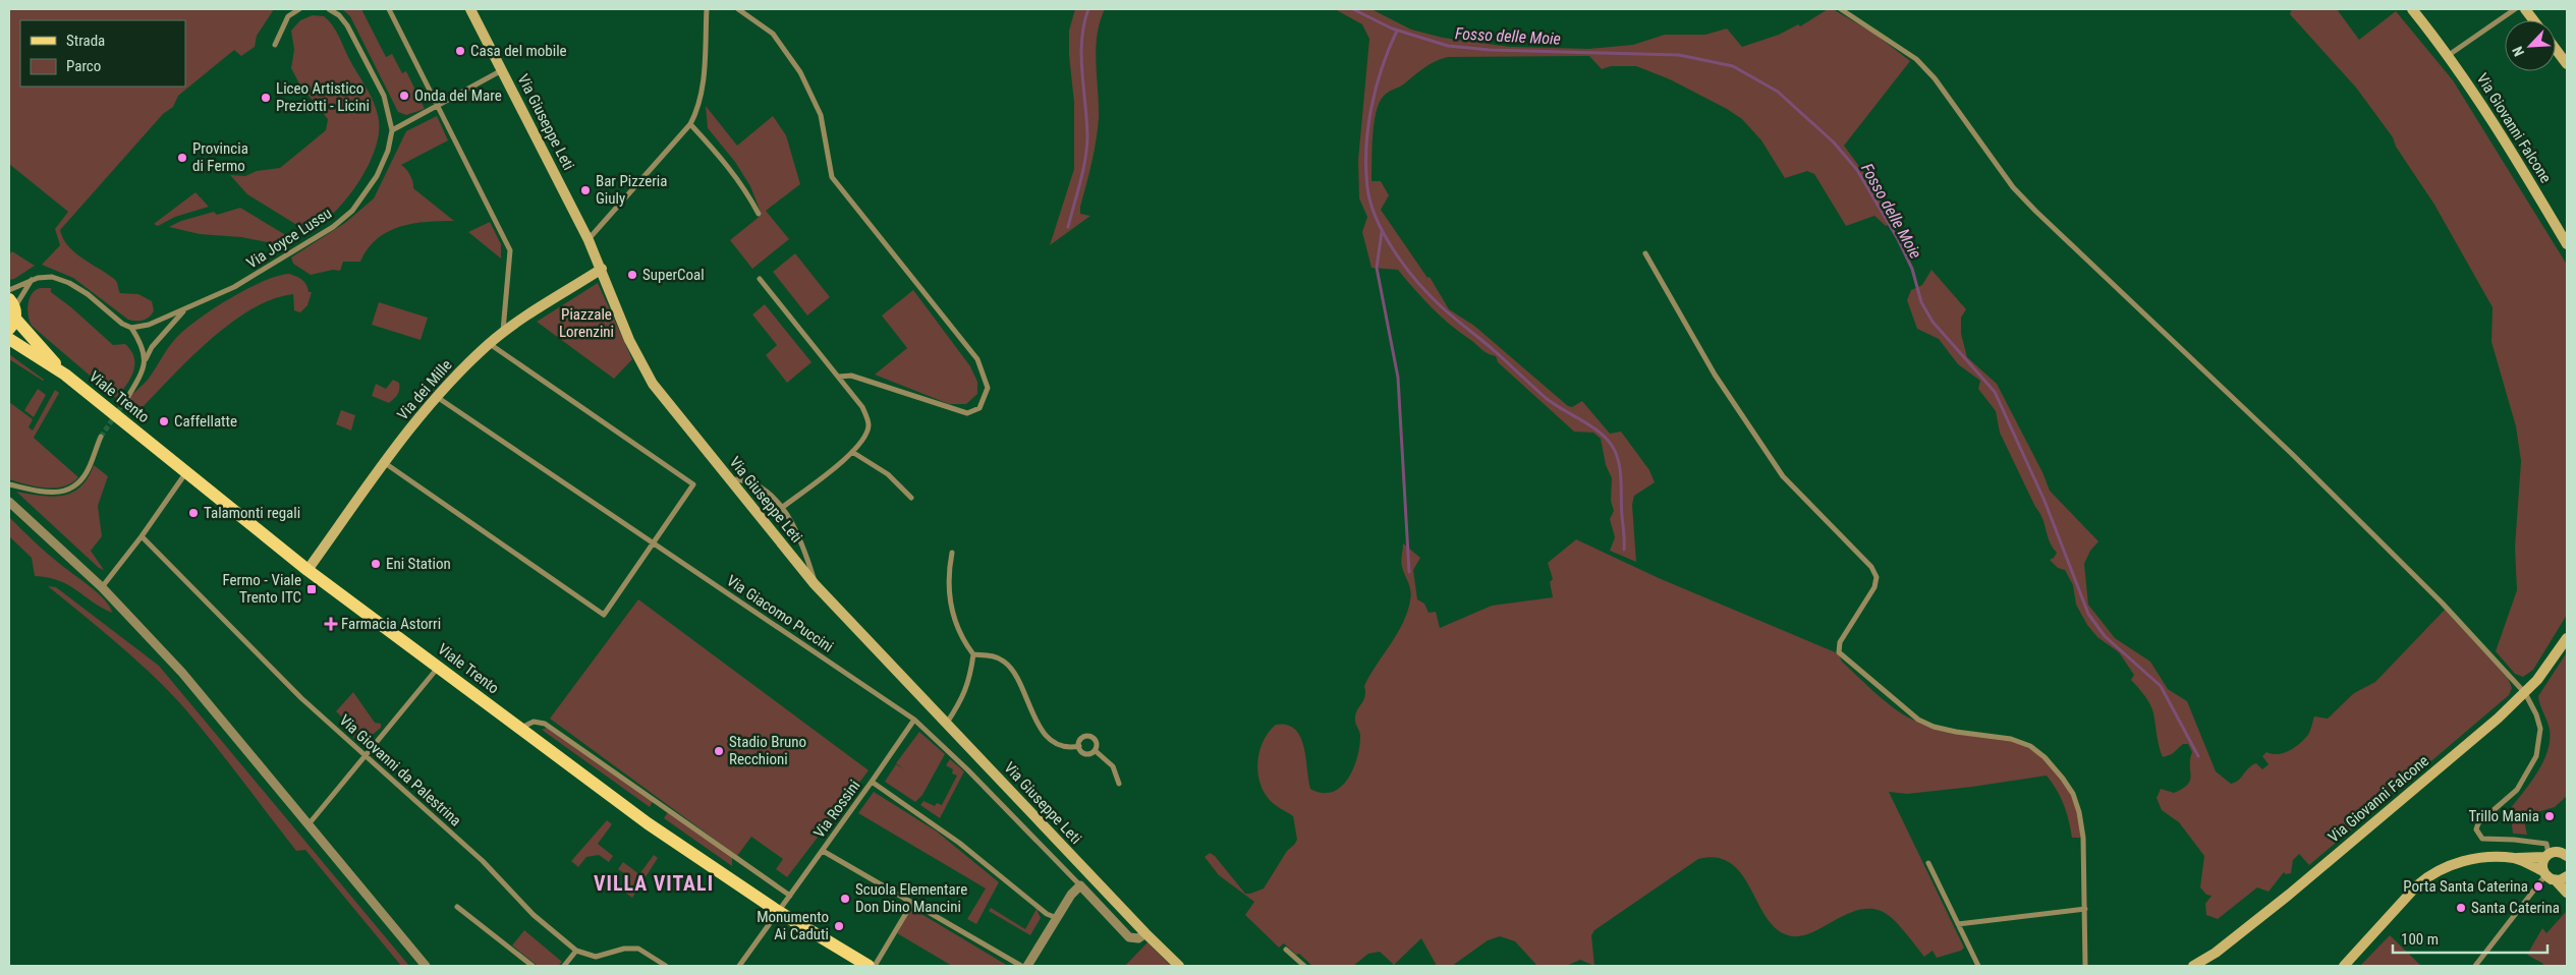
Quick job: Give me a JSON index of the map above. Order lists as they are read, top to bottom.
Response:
{
  "streets": {
    "main road": [
      "Via Giuseppe Leti",
      "Via Giovanni Falcone",
      "Via dei Mille",
      "Viale Trento"
    ],
    "street": [
      "Via Joyce Lussu",
      "Via Giacomo Puccini",
      "Via Giovanni da Palestrina",
      "Via Rossini"
    ]
  },
  "crossings": [
    ["Via Giuseppe Leti", "Via dei Mille"],
    ["Via dei Mille", "Viale Trento"],
    ["Via dei Mille", "Via Giacomo Puccini"],
    ["Viale Trento", "Via Rossini"],
    ["Via Giacomo Puccini", "Via Rossini"]
  ],
  "districts": ["VILLA VITALI"],
  "water": ["Fosso delle Moie"],
  "parks": ["Piazzale Lorenzini"],
  "places": {
    "other": [
      "Casa del mobile",
      "Onda del Mare",
      "Liceo Artistico Preziotti - Licini",
      "Provincia di Fermo",
      "Bar Pizzeria Giuly",
      "SuperCoal",
      "Caffellatte",
      "Talamonti regali",
      "Eni Station",
      "Stadio Bruno Recchioni",
      "Trillo Mania",
      "Porta Santa Caterina",
      "Scuola Elementare Don Dino Mancini",
      "Santa Caterina",
      "Monumento Ai Caduti"
    ],
    "transit": ["Fermo - Viale Trento ITC"],
    "health": ["Farmacia Astorri"]
  },
  "legend": ["Strada", "Parco"],
  "scale_bar": "100 m",
  "north": "bottom left"
}
